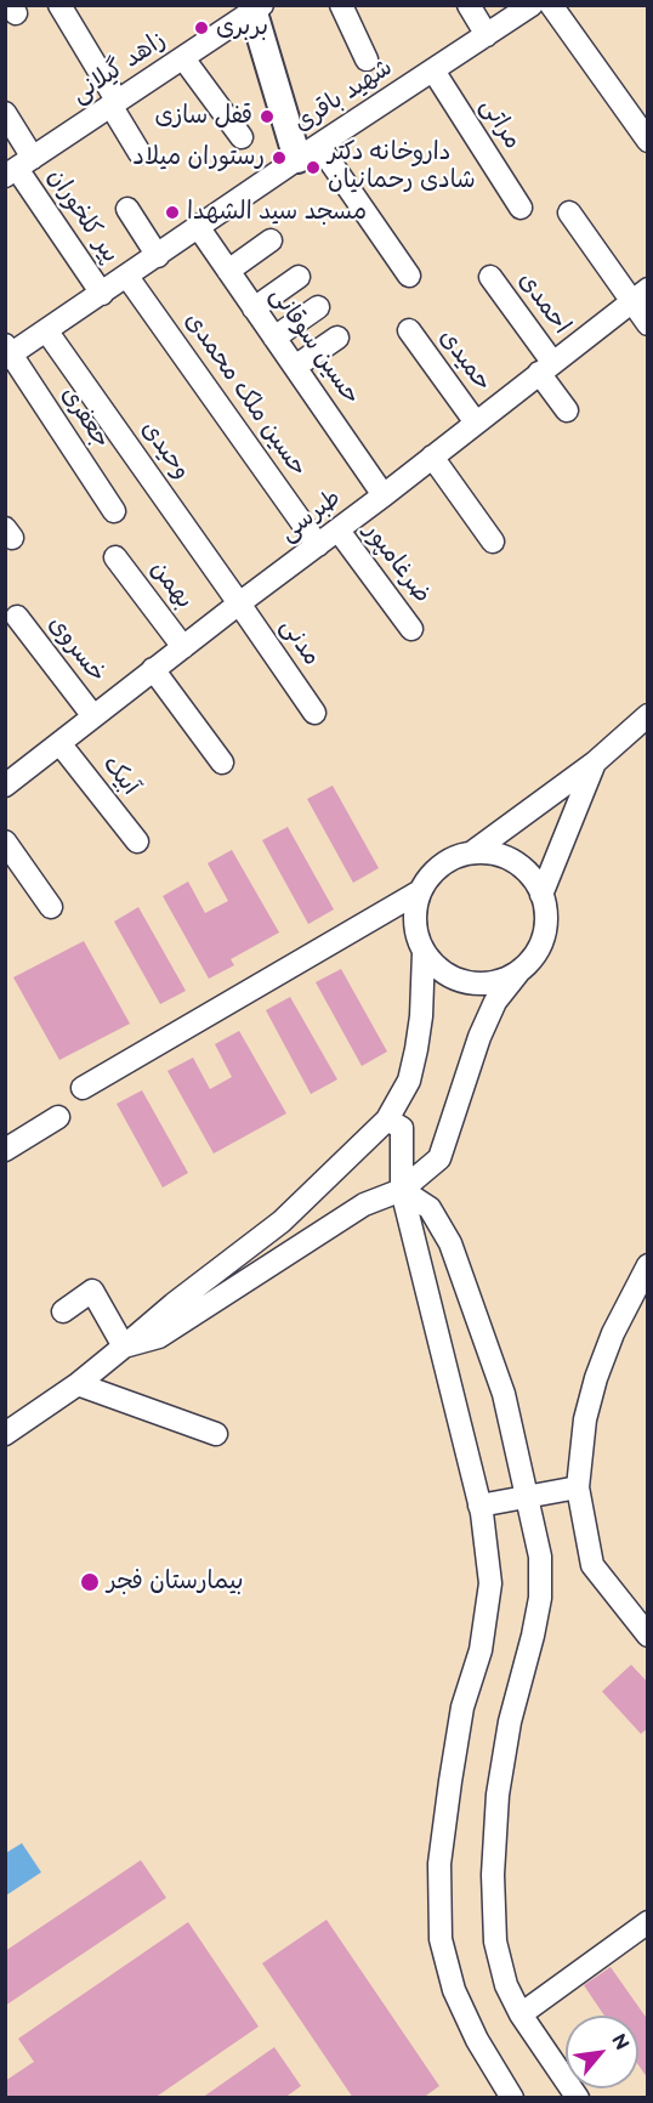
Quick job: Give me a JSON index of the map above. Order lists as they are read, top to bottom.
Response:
{
  "streets": {
    "street": [
      "زاهد گیلانی",
      "شهید باقری",
      "مراتی",
      "پیر کلخوران",
      "احمدی",
      "حسین سوقانی",
      "حمیدی",
      "حسین ملک محمدی",
      "جعفری",
      "وحیدی",
      "طبرسی",
      "ضرغامپور",
      "بهمن",
      "مدنی",
      "خسروی",
      "آبیک"
    ]
  },
  "crossings": [
    ["زاهد گیلانی", "پیر کلخوران"],
    ["شهید باقری", "مراتی"],
    ["شهید باقری", "پیر کلخوران"],
    ["شهید باقری", "حسین سوقانی"],
    ["شهید باقری", "حسین ملک محمدی"],
    ["شهید باقری", "جعفری"],
    ["شهید باقری", "وحیدی"],
    ["احمدی", "طبرسی"],
    ["حسین سوقانی", "طبرسی"],
    ["حمیدی", "طبرسی"],
    ["حسین ملک محمدی", "طبرسی"],
    ["وحیدی", "طبرسی"],
    ["وحیدی", "مدنی"],
    ["طبرسی", "ضرغامپور"],
    ["طبرسی", "بهمن"],
    ["طبرسی", "مدنی"],
    ["طبرسی", "خسروی"],
    ["طبرسی", "آبیک"]
  ],
  "places": [
    "بربری",
    "قفل سازی",
    "رستوران میلاد",
    "داروخانه دکتر شادی رحمانیان",
    "مسجد سید الشهدا",
    "بیمارستان فجر"
  ],
  "north": "top right"
}
